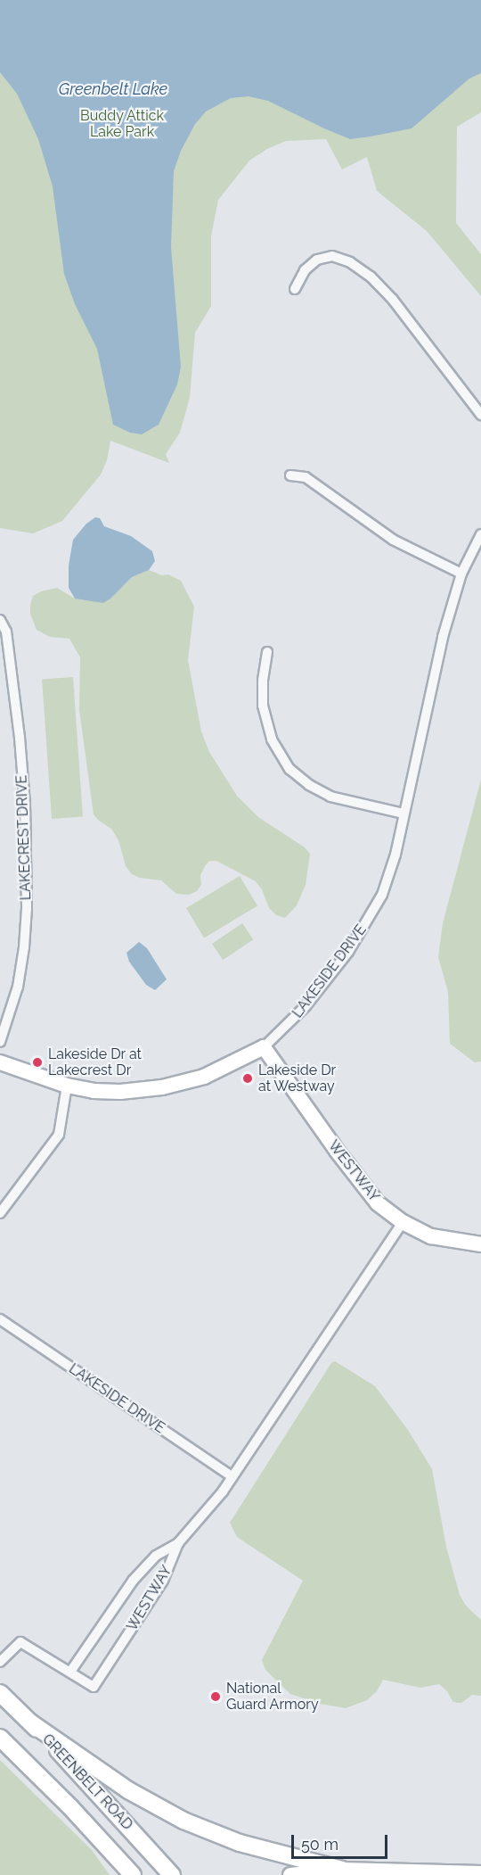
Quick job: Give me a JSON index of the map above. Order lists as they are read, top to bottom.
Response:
{
  "streets": {
    "main road": ["GREENBELT ROAD"],
    "street": ["LAKECREST DRIVE", "LAKESIDE DRIVE", "WESTWAY"]
  },
  "crossings": [
    ["LAKESIDE DRIVE", "WESTWAY"]
  ],
  "water": ["Greenbelt Lake"],
  "parks": ["Buddy Attick Lake Park"],
  "places": ["Lakeside Dr at Lakecrest Dr", "Lakeside Dr at Westway", "National Guard Armory"],
  "scale_bar": "50 m"
}
